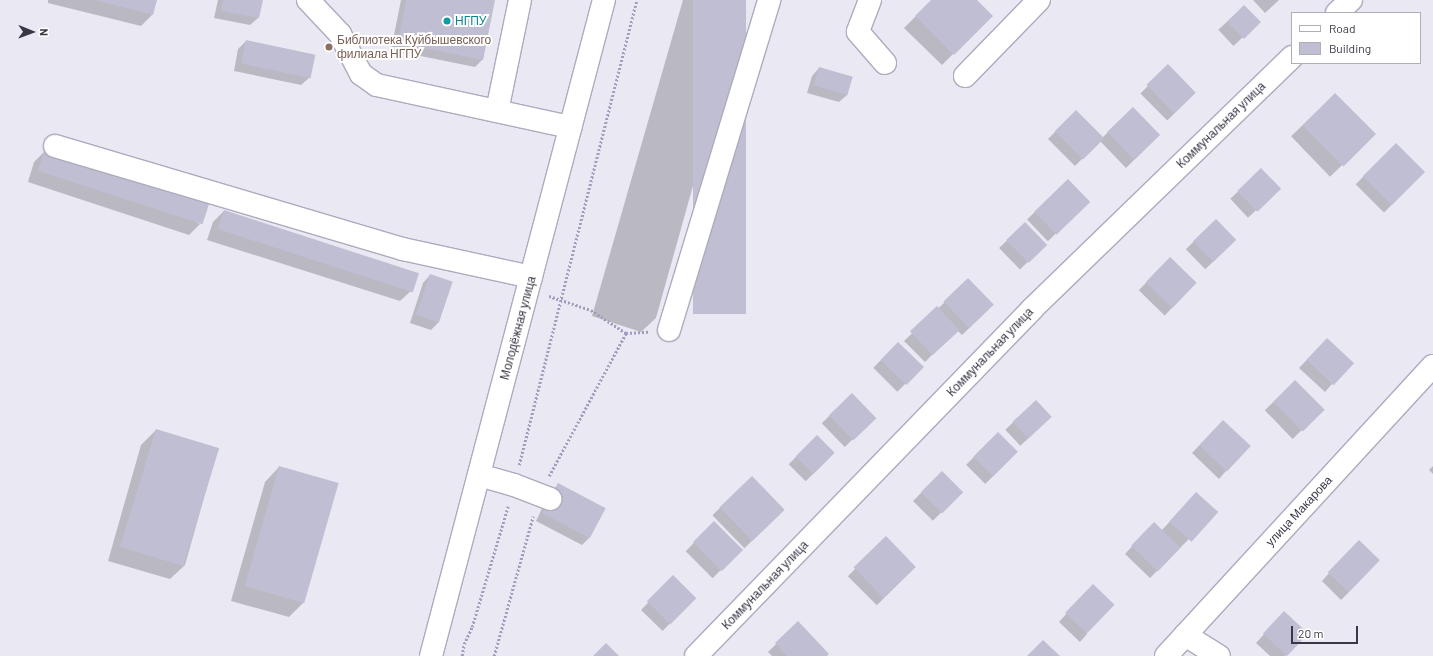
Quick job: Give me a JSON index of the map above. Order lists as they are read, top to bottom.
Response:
{
  "streets": {
    "street": ["Коммунальная улица", "Молодёжная улица", "улица Макарова"]
  },
  "places": ["НГПУ", "Библиотека Куйбышевского филиала НГПУ"],
  "legend": ["Road", "Building"],
  "scale_bar": "20 m",
  "north": "right"
}
